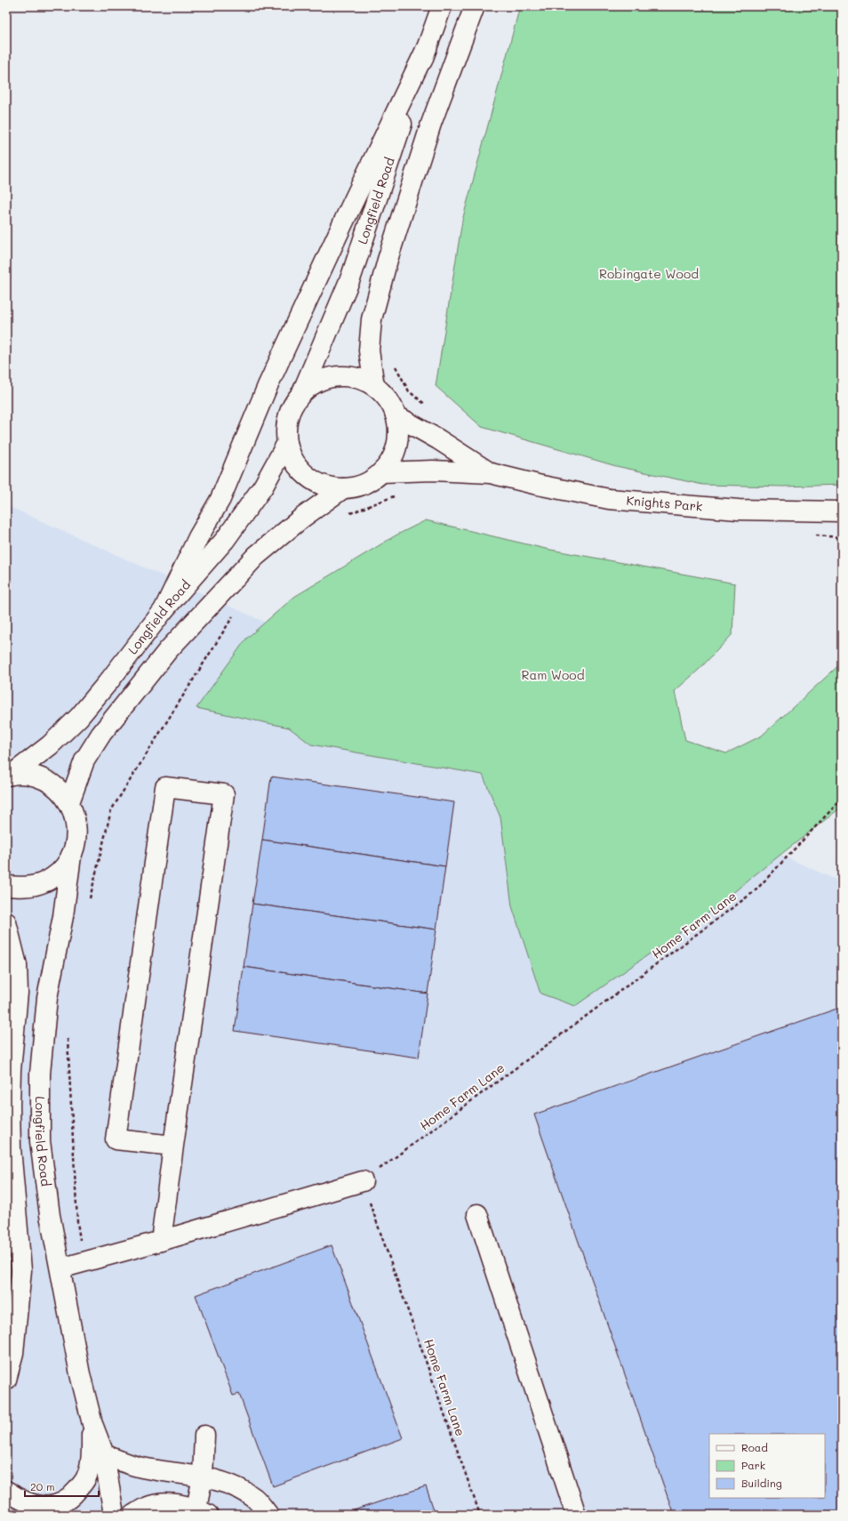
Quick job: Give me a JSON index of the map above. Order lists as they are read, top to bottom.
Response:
{
  "streets": {
    "street": ["Longfield Road", "Knights Park"],
    "path": ["Home Farm Lane"]
  },
  "crossings": [
    ["Longfield Road", "Knights Park"]
  ],
  "parks": ["Robingate Wood", "Ram Wood"],
  "legend": ["Road", "Park", "Building"],
  "scale_bar": "20 m"
}
